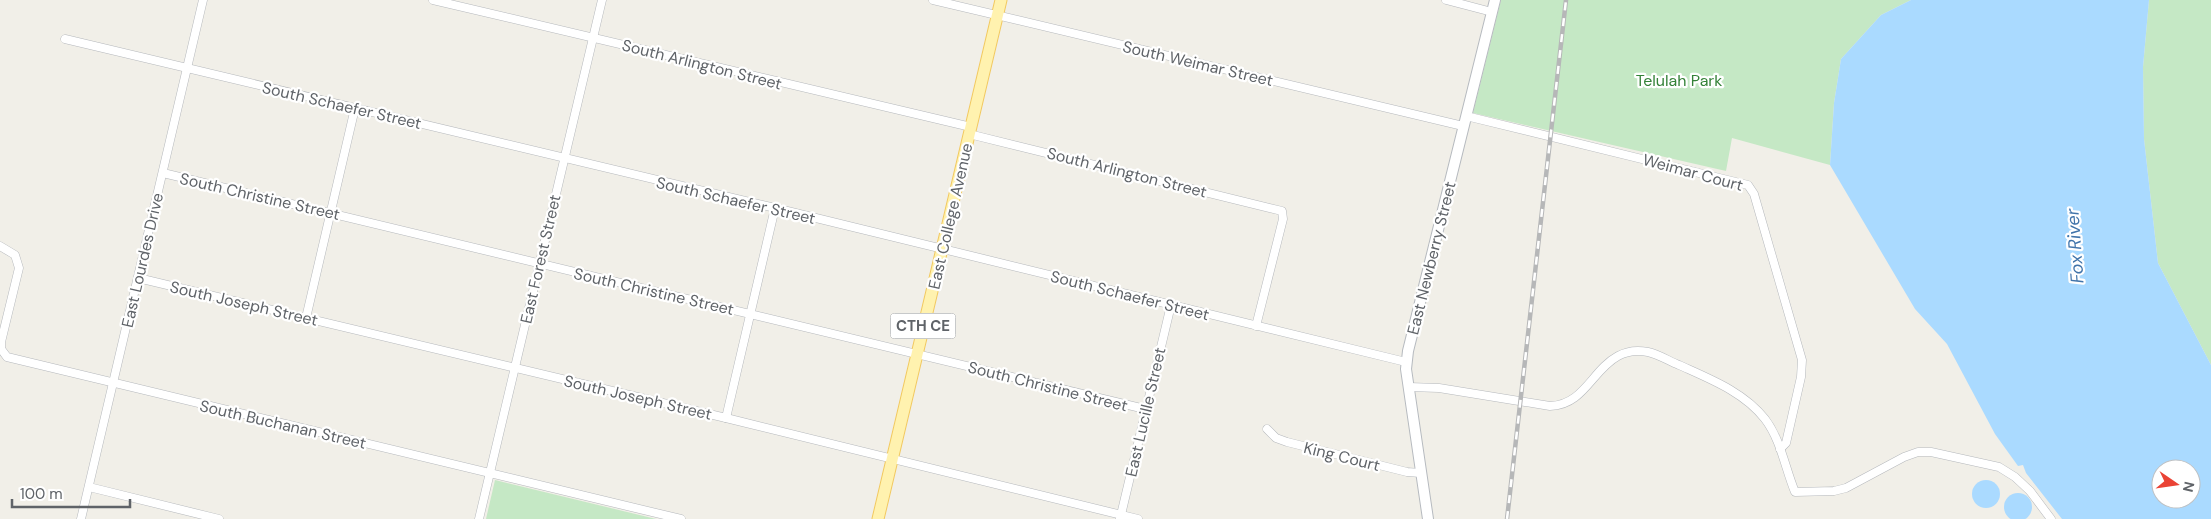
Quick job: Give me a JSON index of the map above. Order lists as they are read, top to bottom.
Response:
{
  "streets": {
    "main road": ["East College Avenue", "East Newberry Street", "CTH CE"],
    "street": [
      "South Weimar Street",
      "South Arlington Street",
      "South Schaefer Street",
      "Weimar Court",
      "South Christine Street",
      "East Forest Street",
      "East Lourdes Drive",
      "South Joseph Street",
      "East Lucille Street",
      "South Buchanan Street",
      "King Court"
    ]
  },
  "crossings": [
    ["South Weimar Street", "East College Avenue"],
    ["South Weimar Street", "East Newberry Street"],
    ["South Arlington Street", "South Schaefer Street"],
    ["South Arlington Street", "East College Avenue"],
    ["South Arlington Street", "East Forest Street"],
    ["South Schaefer Street", "East College Avenue"],
    ["South Schaefer Street", "East Newberry Street"],
    ["South Schaefer Street", "East Forest Street"],
    ["South Schaefer Street", "East Lourdes Drive"],
    ["South Schaefer Street", "East Lucille Street"],
    ["Weimar Court", "East Newberry Street"],
    ["South Christine Street", "East College Avenue"],
    ["South Christine Street", "East Forest Street"],
    ["South Christine Street", "East Lourdes Drive"],
    ["South Christine Street", "East Lucille Street"],
    ["East College Avenue", "South Joseph Street"],
    ["East Newberry Street", "King Court"],
    ["East Forest Street", "South Joseph Street"],
    ["East Forest Street", "South Buchanan Street"],
    ["East Lourdes Drive", "South Joseph Street"],
    ["East Lourdes Drive", "South Buchanan Street"],
    ["South Joseph Street", "East Lucille Street"]
  ],
  "water": ["Fox River"],
  "parks": ["Telulah Park"],
  "scale_bar": "100 m",
  "north": "right"
}
